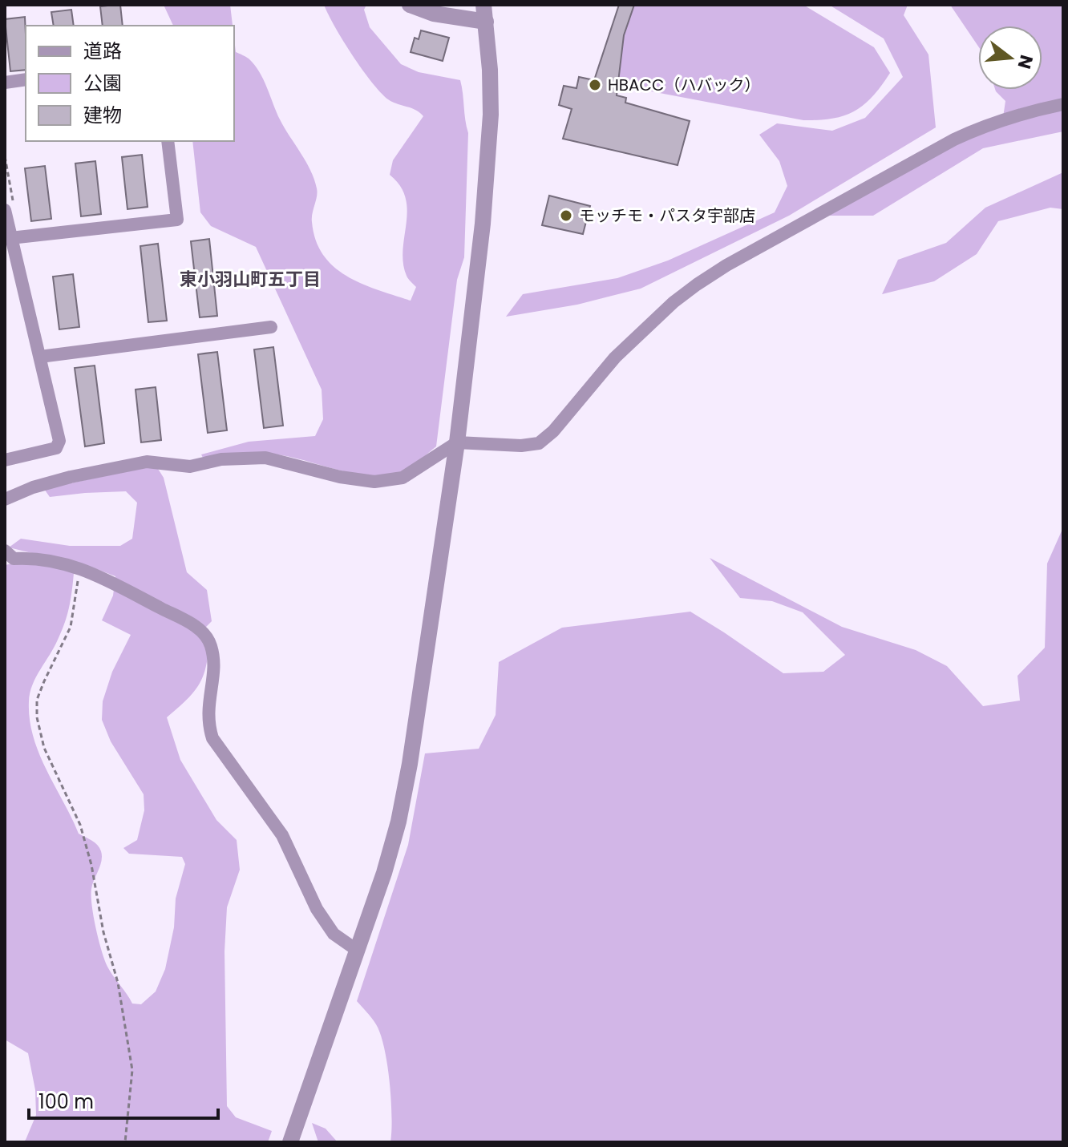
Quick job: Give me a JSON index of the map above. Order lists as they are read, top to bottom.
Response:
{
  "districts": ["東小羽山町五丁目"],
  "places": ["HBACC（ハバック）", "モッチモ・パスタ宇部店"],
  "legend": ["道路", "公園", "建物"],
  "scale_bar": "100 m",
  "north": "right"
}
